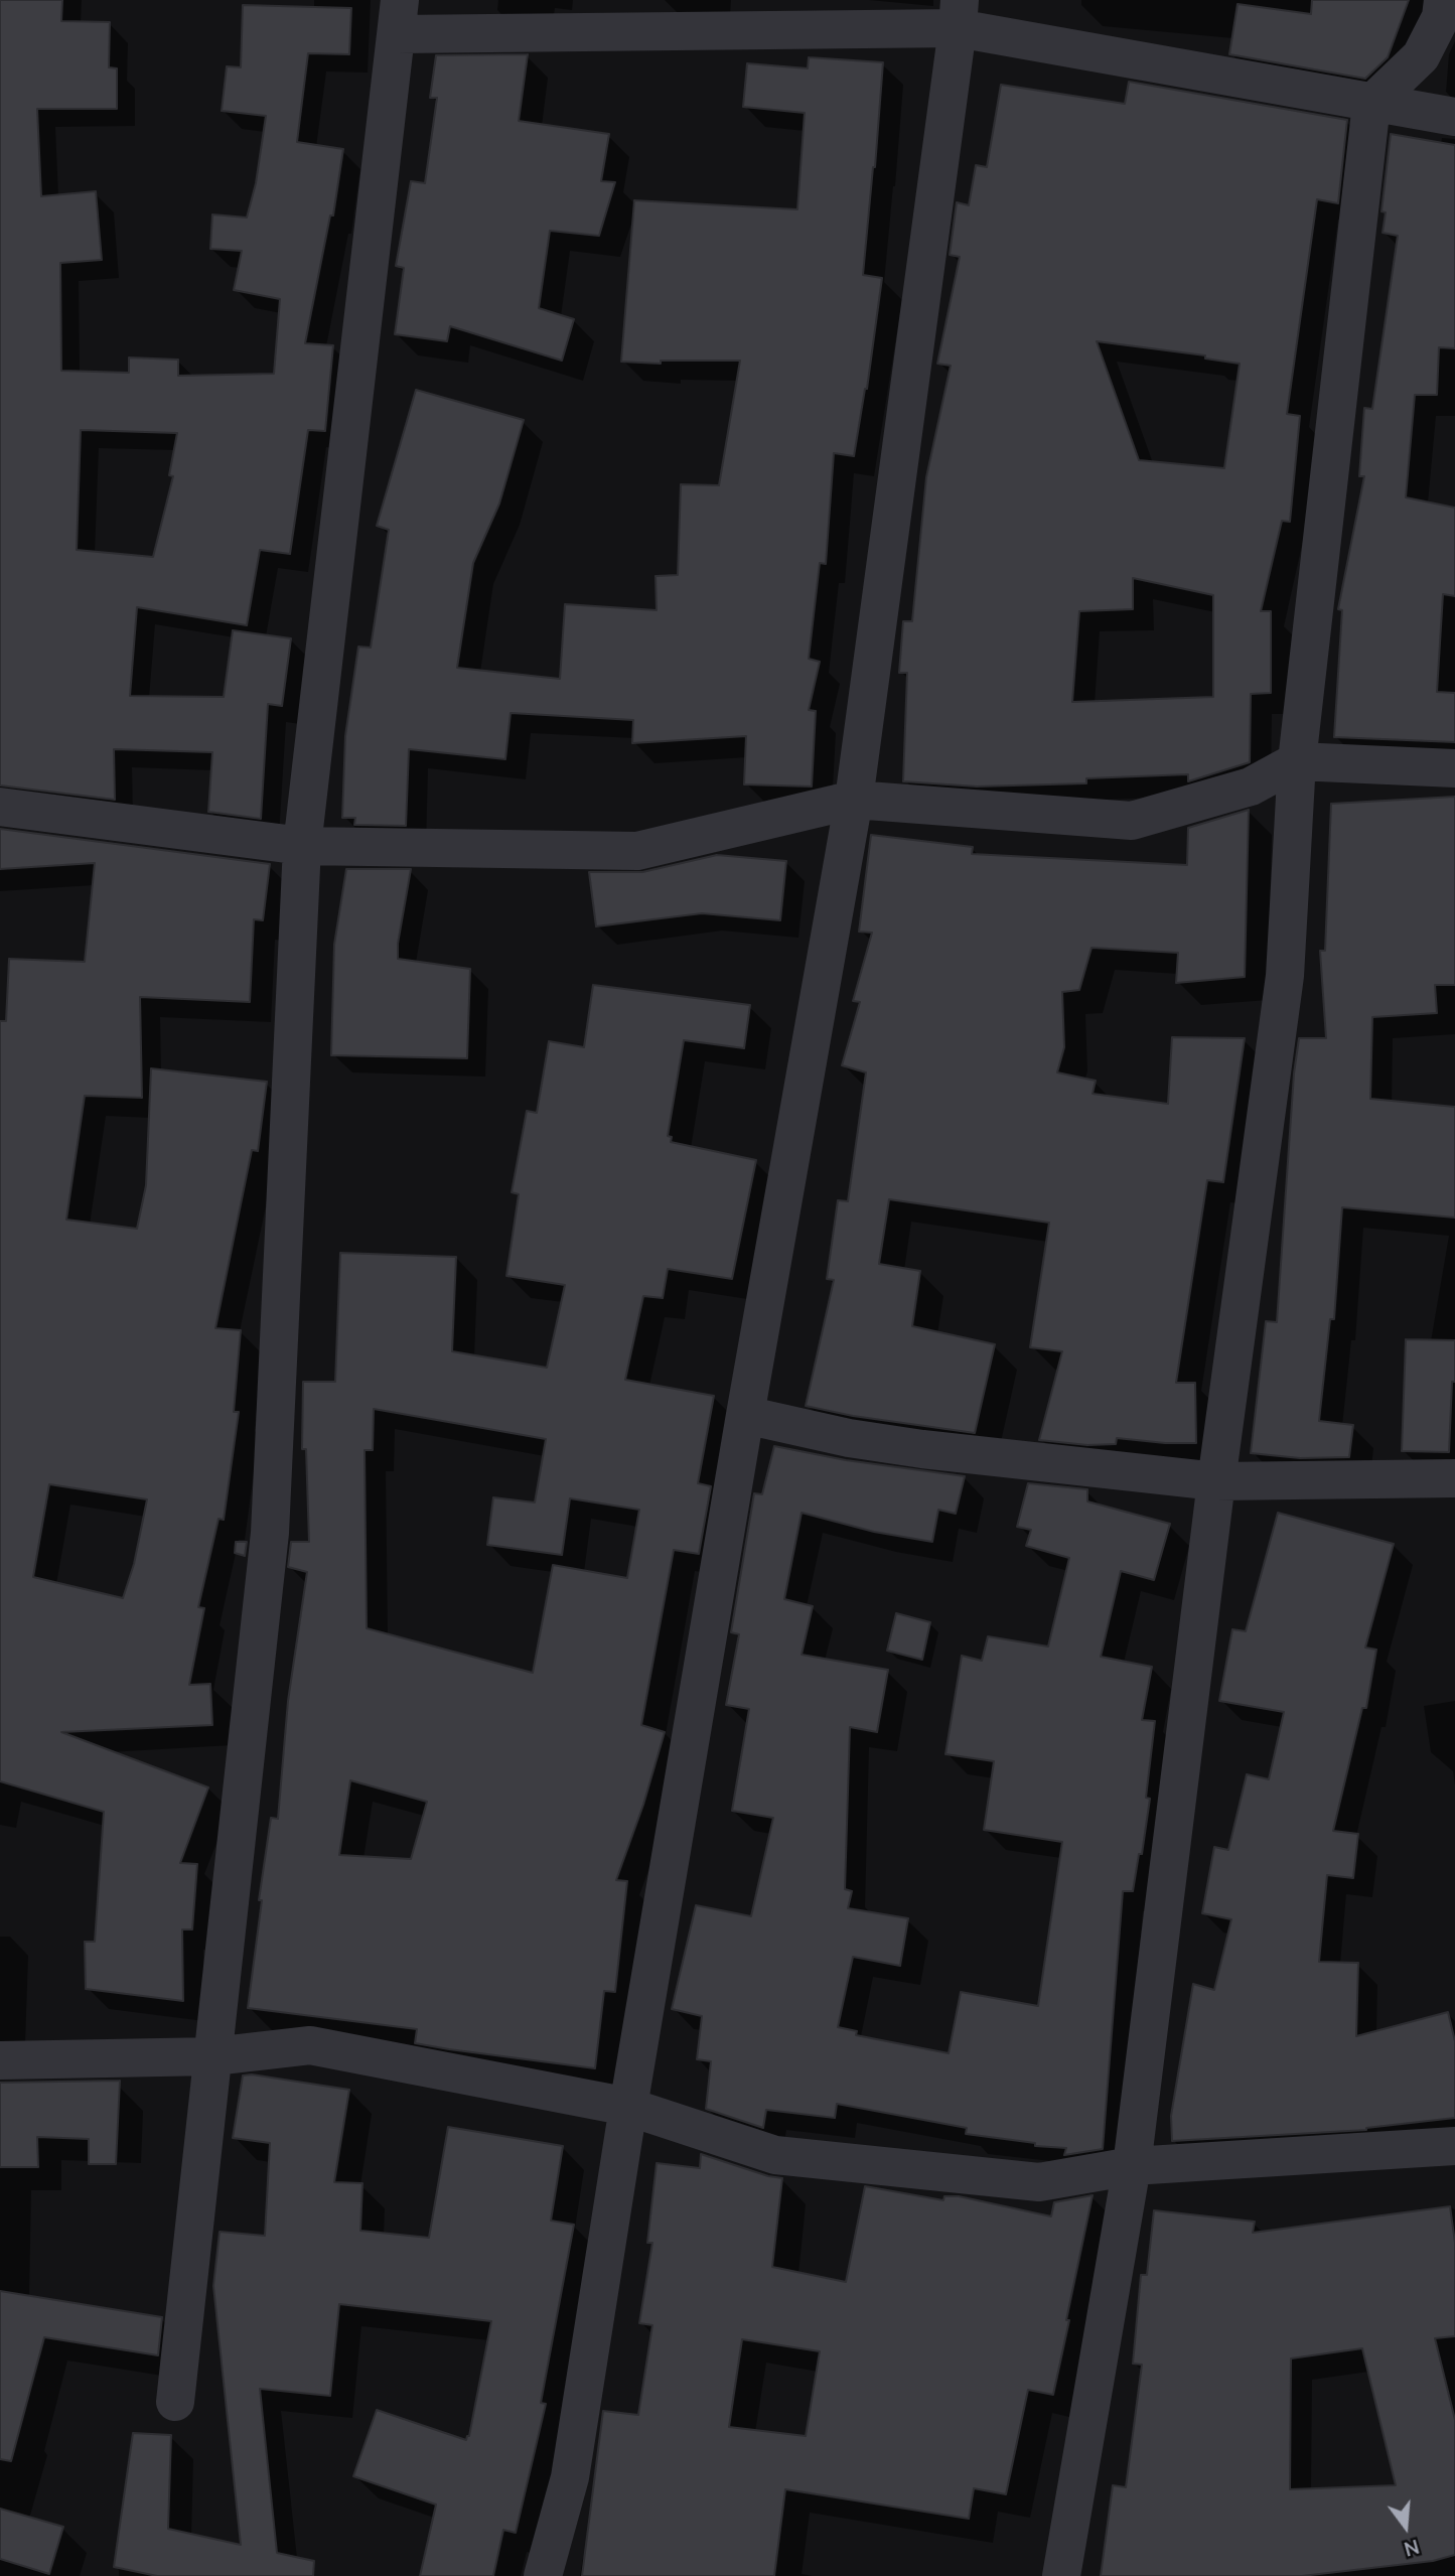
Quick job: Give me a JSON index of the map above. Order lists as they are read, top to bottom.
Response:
{
  "north": "bottom"
}
